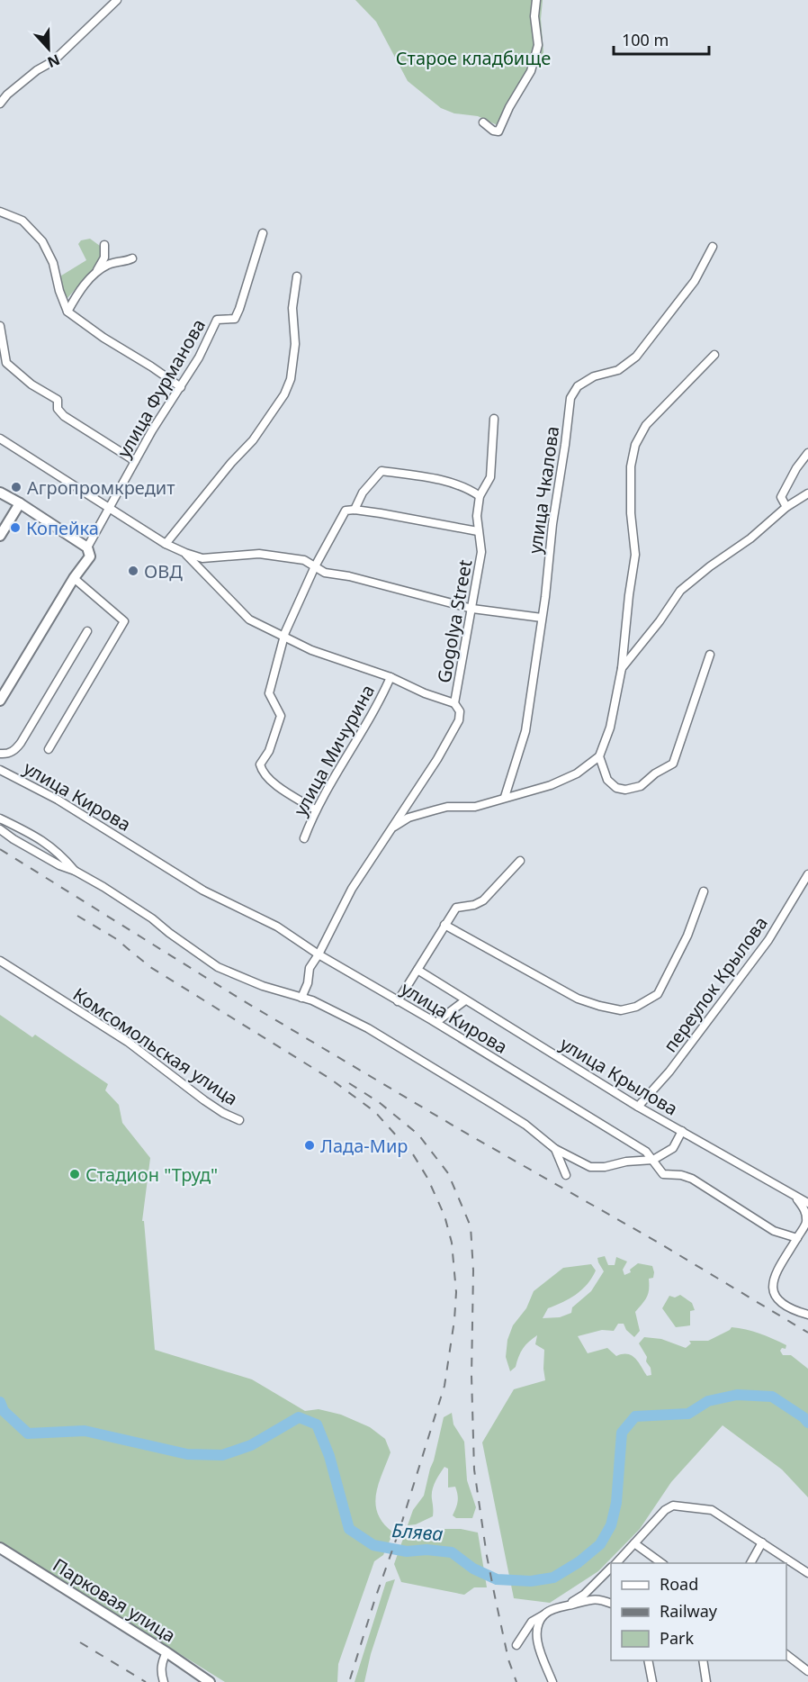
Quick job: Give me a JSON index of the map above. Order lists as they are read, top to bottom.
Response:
{
  "streets": {
    "street": [
      "улица Фурманова",
      "улица Чкалова",
      "Gogolya Street",
      "улица Мичурина",
      "улица Кирова",
      "переулок Крылова",
      "Комсомольская улица",
      "улица Крылова",
      "Парковая улица"
    ]
  },
  "crossings": [
    ["Gogolya Street", "улица Мичурина"],
    ["Gogolya Street", "улица Кирова"],
    ["переулок Крылова", "улица Крылова"]
  ],
  "water": ["Блява"],
  "parks": ["Старое кладбище"],
  "places": [
    "Агропромкредит",
    "Копейка",
    "ОВД",
    "Лада-Мир",
    "Стадион \"Труд\""
  ],
  "legend": ["Road", "Railway", "Park"],
  "scale_bar": "100 m",
  "north": "bottom"
}
